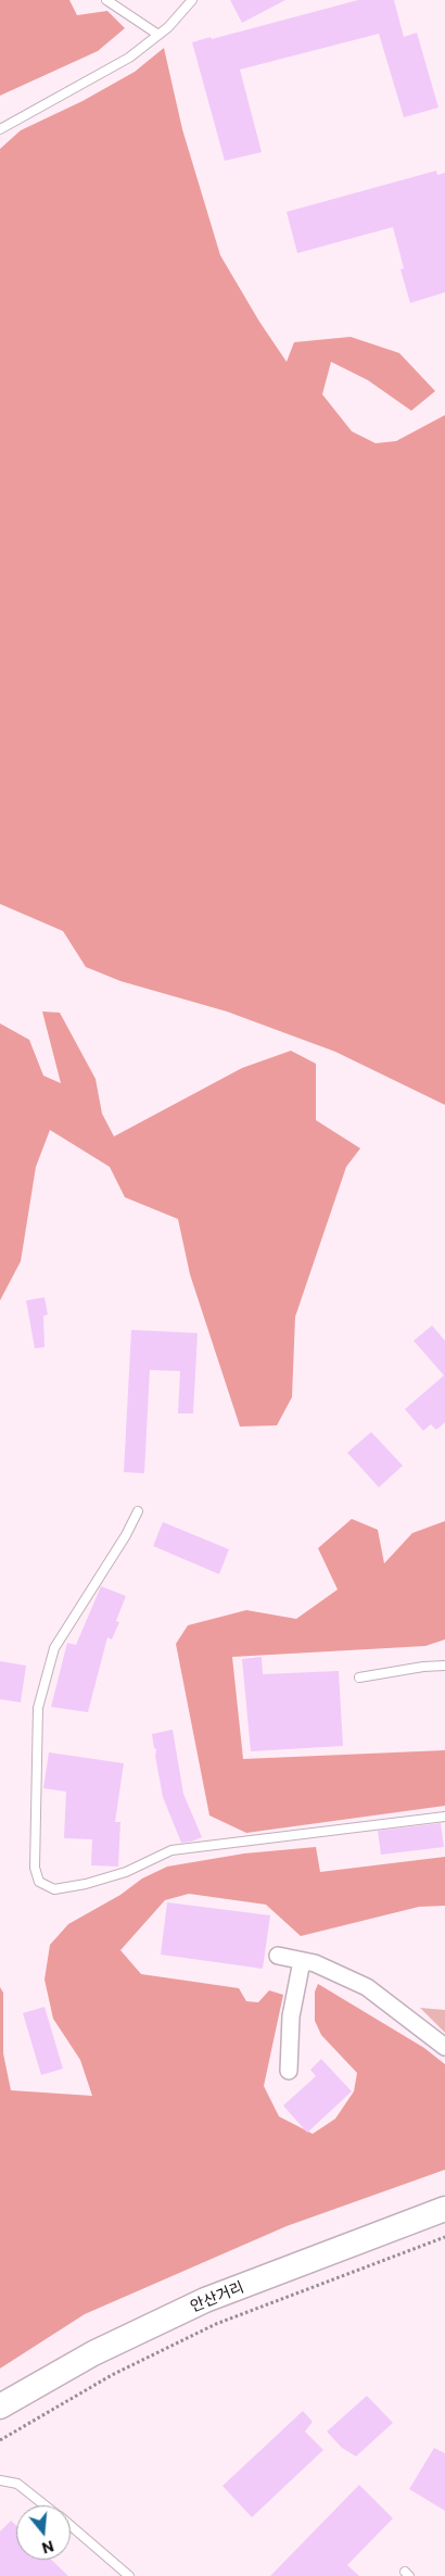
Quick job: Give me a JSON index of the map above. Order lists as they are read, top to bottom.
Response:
{
  "streets": {
    "main road": ["안산거리"]
  },
  "north": "bottom"
}
